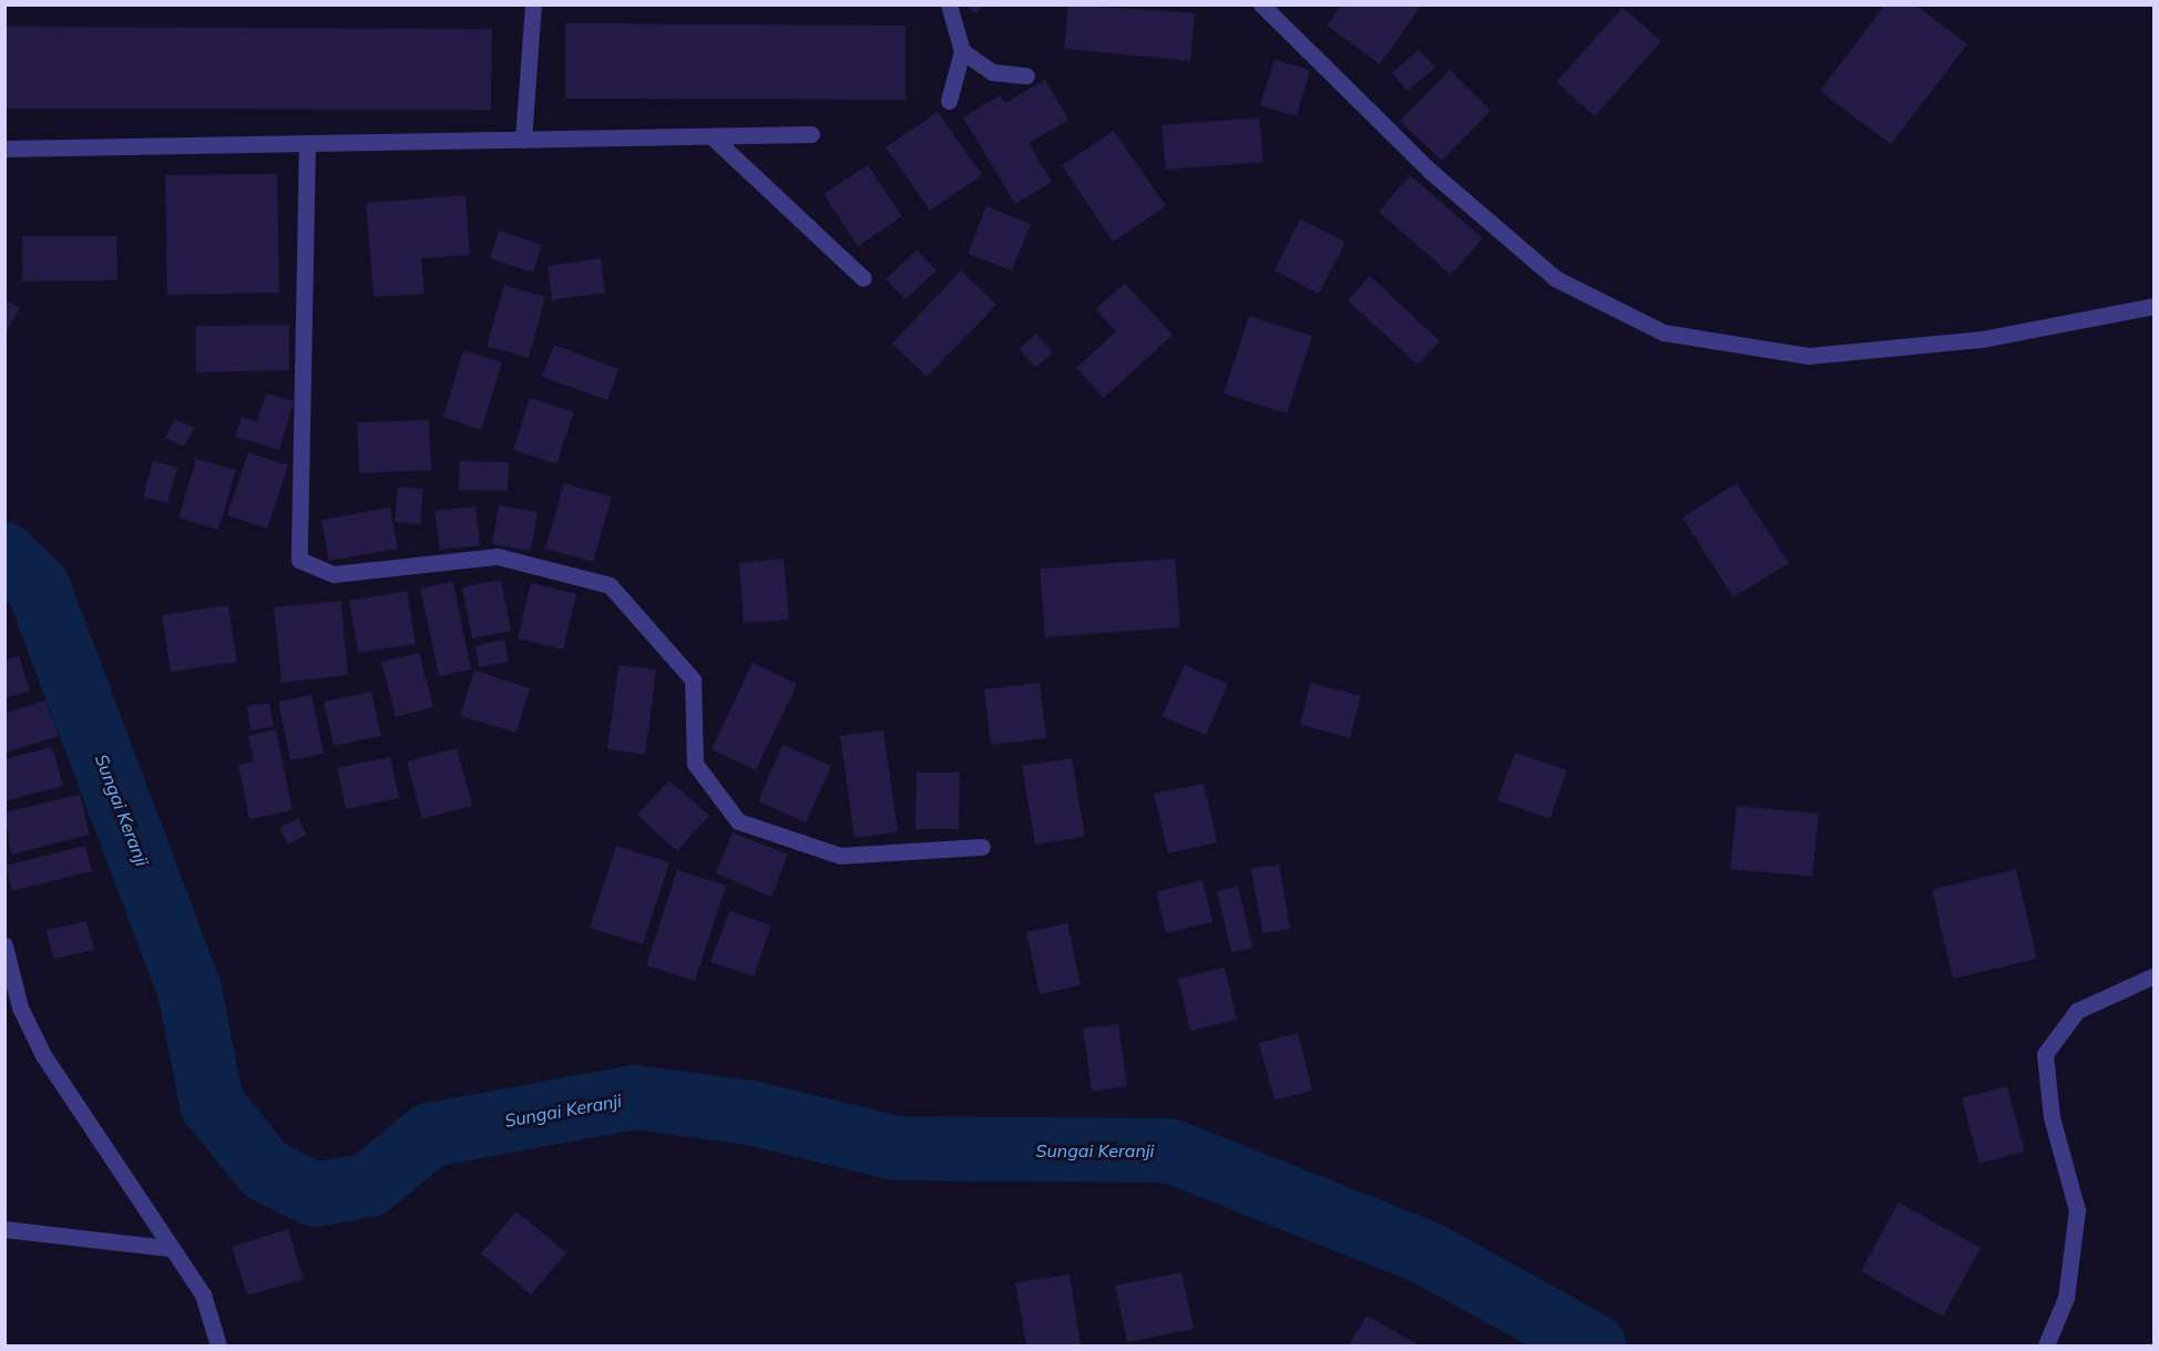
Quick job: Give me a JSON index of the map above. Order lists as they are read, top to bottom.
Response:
{
  "water": ["Sungai Keranji"]
}
